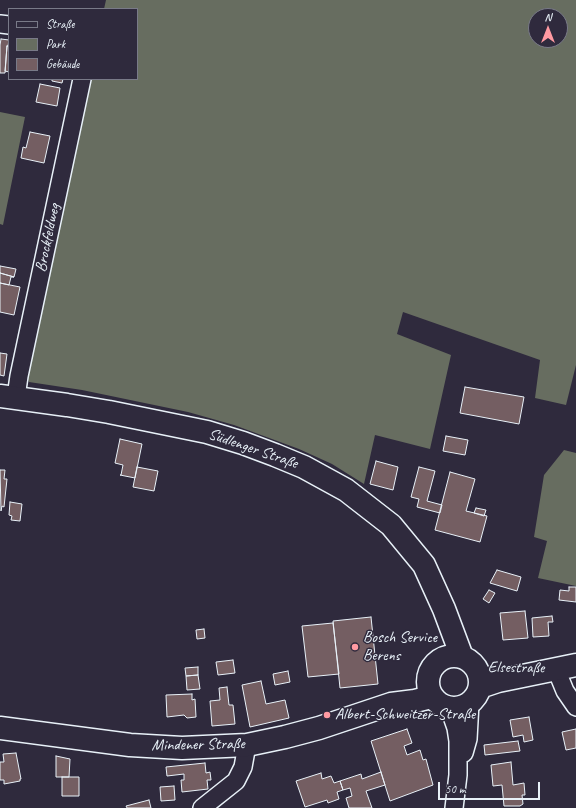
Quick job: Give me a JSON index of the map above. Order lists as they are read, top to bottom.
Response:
{
  "streets": {
    "main road": ["Südlenger Straße", "Elsestraße", "Mindener Straße"],
    "street": ["Brockfeldweg"]
  },
  "crossings": [
    ["Brockfeldweg", "Südlenger Straße"],
    ["Südlenger Straße", "Elsestraße"],
    ["Südlenger Straße", "Mindener Straße"],
    ["Elsestraße", "Mindener Straße"]
  ],
  "places": ["Bosch Service Berens", "Albert-Schweitzer-Straße"],
  "legend": ["Straße", "Park", "Gebäude"],
  "scale_bar": "50 m",
  "north": "top"
}
